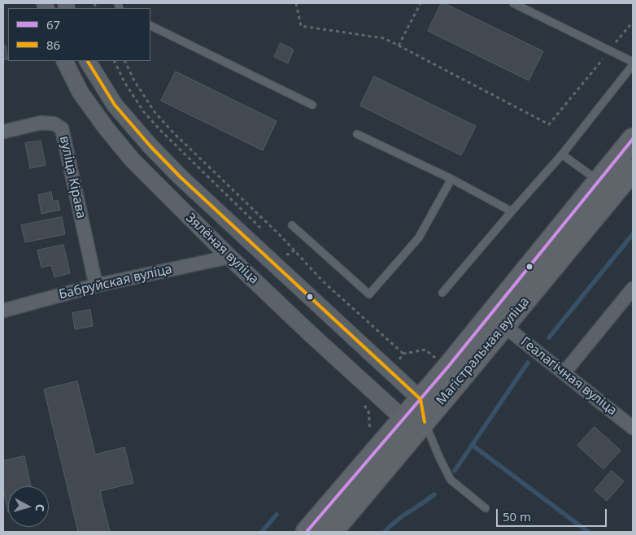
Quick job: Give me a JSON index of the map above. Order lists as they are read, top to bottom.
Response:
{
  "streets": {
    "main road": ["Магістральная вуліца"],
    "street": [
      "вуліца Кірава",
      "Зялёная вуліца",
      "Бабруйская вуліца",
      "Геалагічная вуліца"
    ]
  },
  "crossings": [
    ["вуліца Кірава", "Бабруйская вуліца"],
    ["Зялёная вуліца", "Бабруйская вуліца"],
    ["Зялёная вуліца", "Магістральная вуліца"],
    ["Магістральная вуліца", "Геалагічная вуліца"]
  ],
  "lines": ["transit line 86", "transit line 67"],
  "legend": ["67", "86"],
  "scale_bar": "50 m",
  "north": "right"
}
